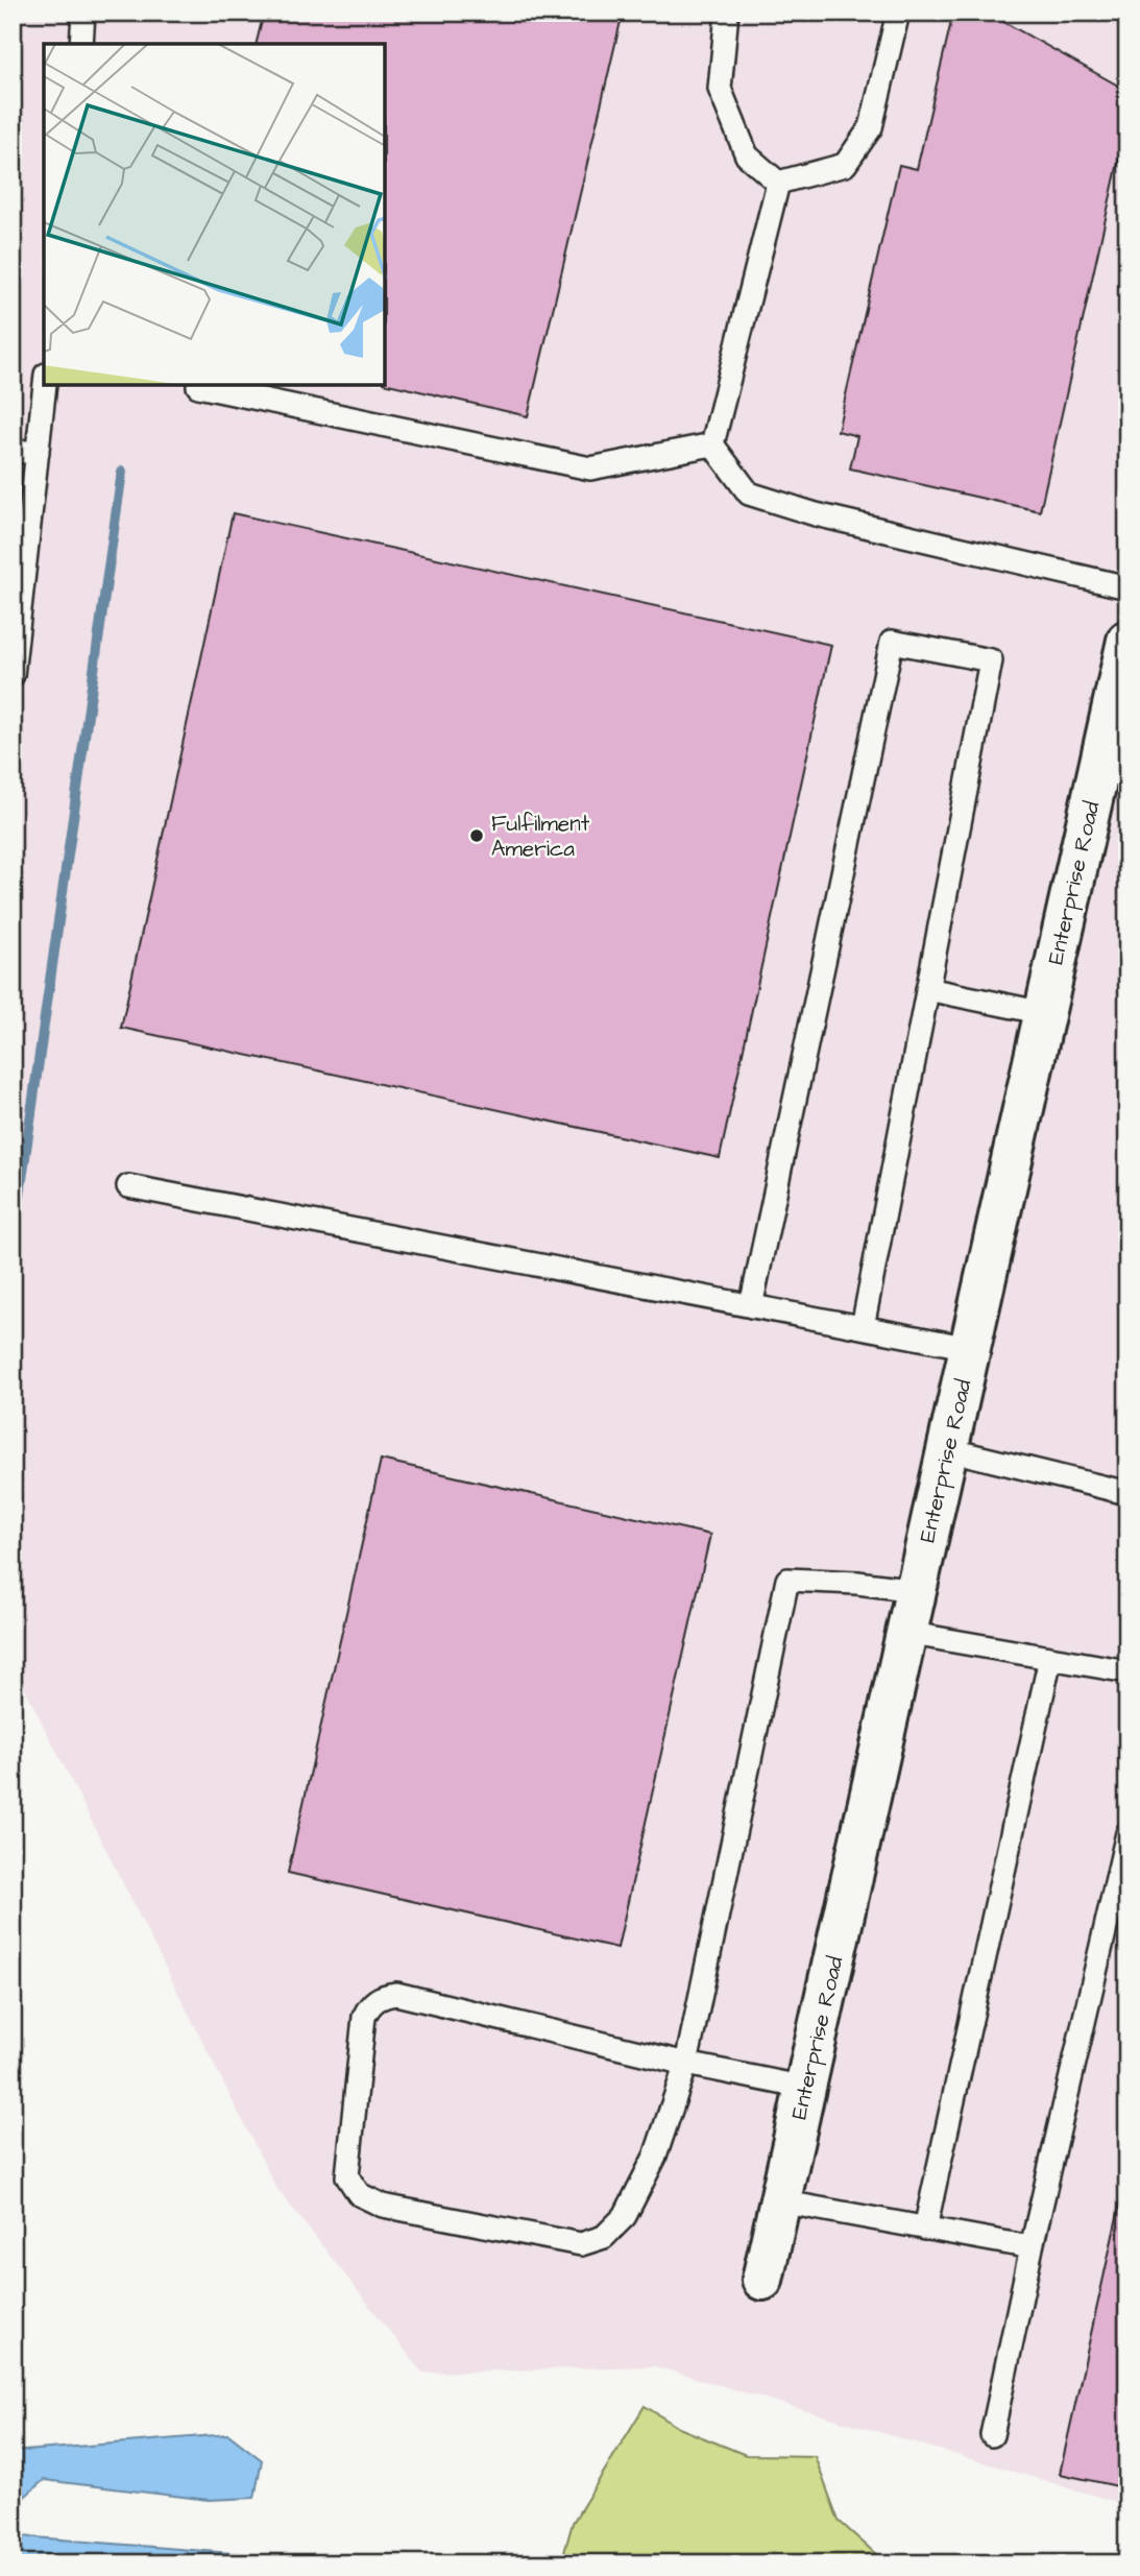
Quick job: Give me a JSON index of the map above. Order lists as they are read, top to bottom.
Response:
{
  "streets": {
    "street": ["Enterprise Road"]
  },
  "places": ["Fulfilment America"]
}
